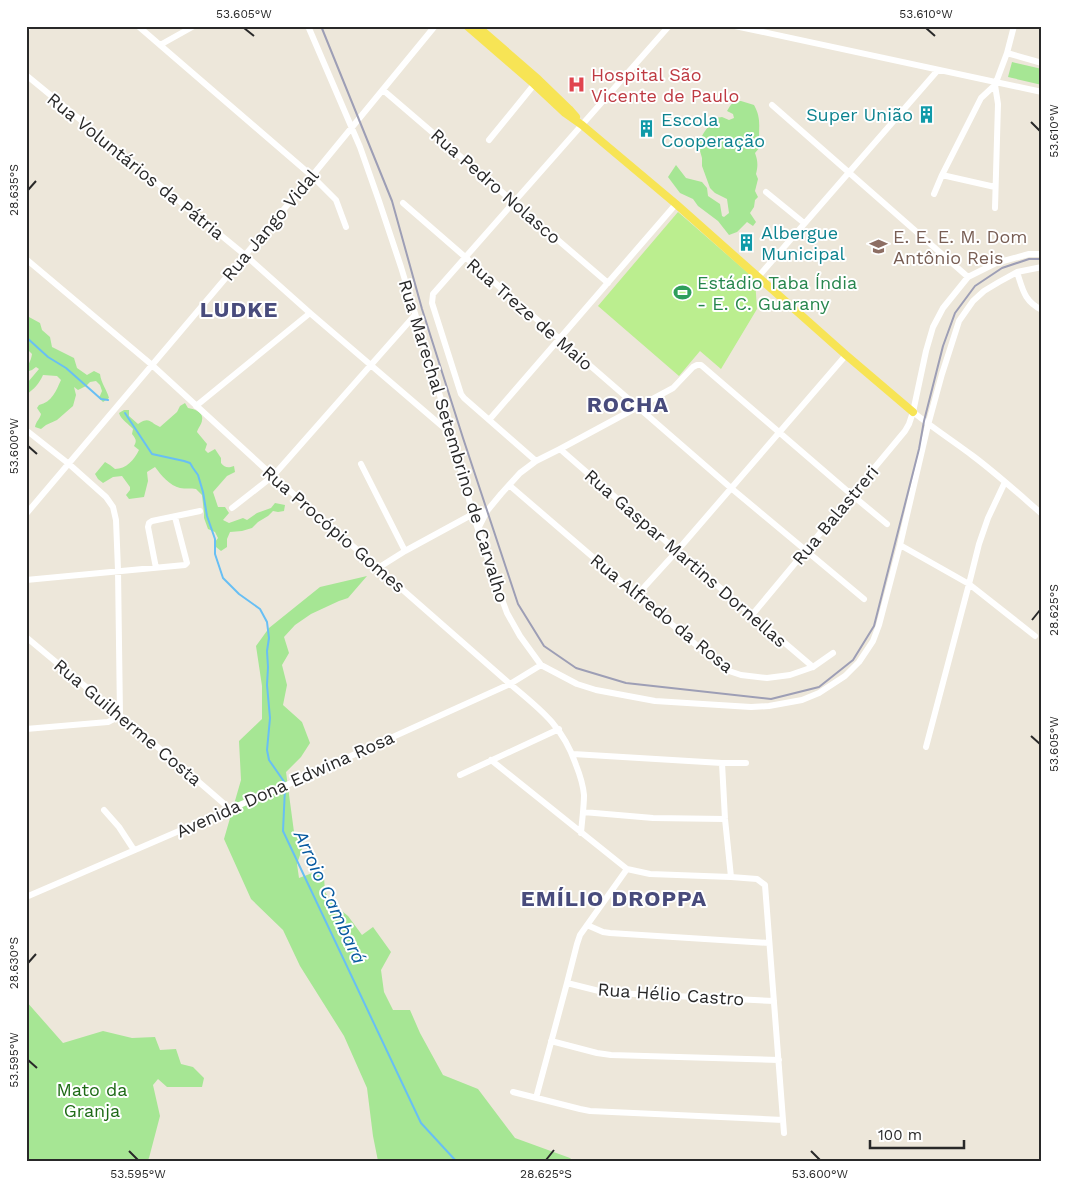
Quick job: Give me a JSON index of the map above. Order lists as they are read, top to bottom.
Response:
{
  "streets": {
    "street": [
      "Rua Voluntários da Pátria",
      "Rua Pedro Nolasco",
      "Rua Jango Vidal",
      "Rua Treze de Maio",
      "Rua Marechal Setembrino de Carvalho",
      "Rua Balastreri",
      "Rua Procópio Gomes",
      "Rua Gaspar Martins Dornellas",
      "Rua Alfredo da Rosa",
      "Rua Guilherme Costa",
      "Avenida Dona Edwina Rosa",
      "Rua Hélio Castro"
    ]
  },
  "crossings": [
    ["Rua Voluntários da Pátria", "Rua Jango Vidal"],
    ["Rua Voluntários da Pátria", "Rua Marechal Setembrino de Carvalho"],
    ["Rua Pedro Nolasco", "Rua Jango Vidal"],
    ["Rua Jango Vidal", "Rua Marechal Setembrino de Carvalho"],
    ["Rua Jango Vidal", "Rua Procópio Gomes"],
    ["Rua Treze de Maio", "Rua Balastreri"],
    ["Rua Marechal Setembrino de Carvalho", "Avenida Dona Edwina Rosa"],
    ["Rua Balastreri", "Rua Gaspar Martins Dornellas"],
    ["Rua Procópio Gomes", "Avenida Dona Edwina Rosa"],
    ["Rua Gaspar Martins Dornellas", "Rua Alfredo da Rosa"],
    ["Rua Guilherme Costa", "Avenida Dona Edwina Rosa"]
  ],
  "districts": ["LUDKE", "ROCHA", "EMÍLIO DROPPA"],
  "water": ["Arroio Cambará"],
  "parks": ["Mato da Granja"],
  "places": {
    "hospital": ["Hospital São Vicente de Paulo"],
    "building": ["Super União", "Escola Cooperação", "Albergue Municipal"],
    "school or university": ["E. E. E. M. Dom Antônio Reis"],
    "sports": ["Estádio Taba Índia - E. C. Guarany"]
  },
  "scale_bar": "100 m",
  "coordinates": [
    "53.605°W",
    "53.610°W",
    "28.635°S",
    "53.600°W",
    "28.625°S",
    "28.630°S",
    "53.595°W"
  ]
}
